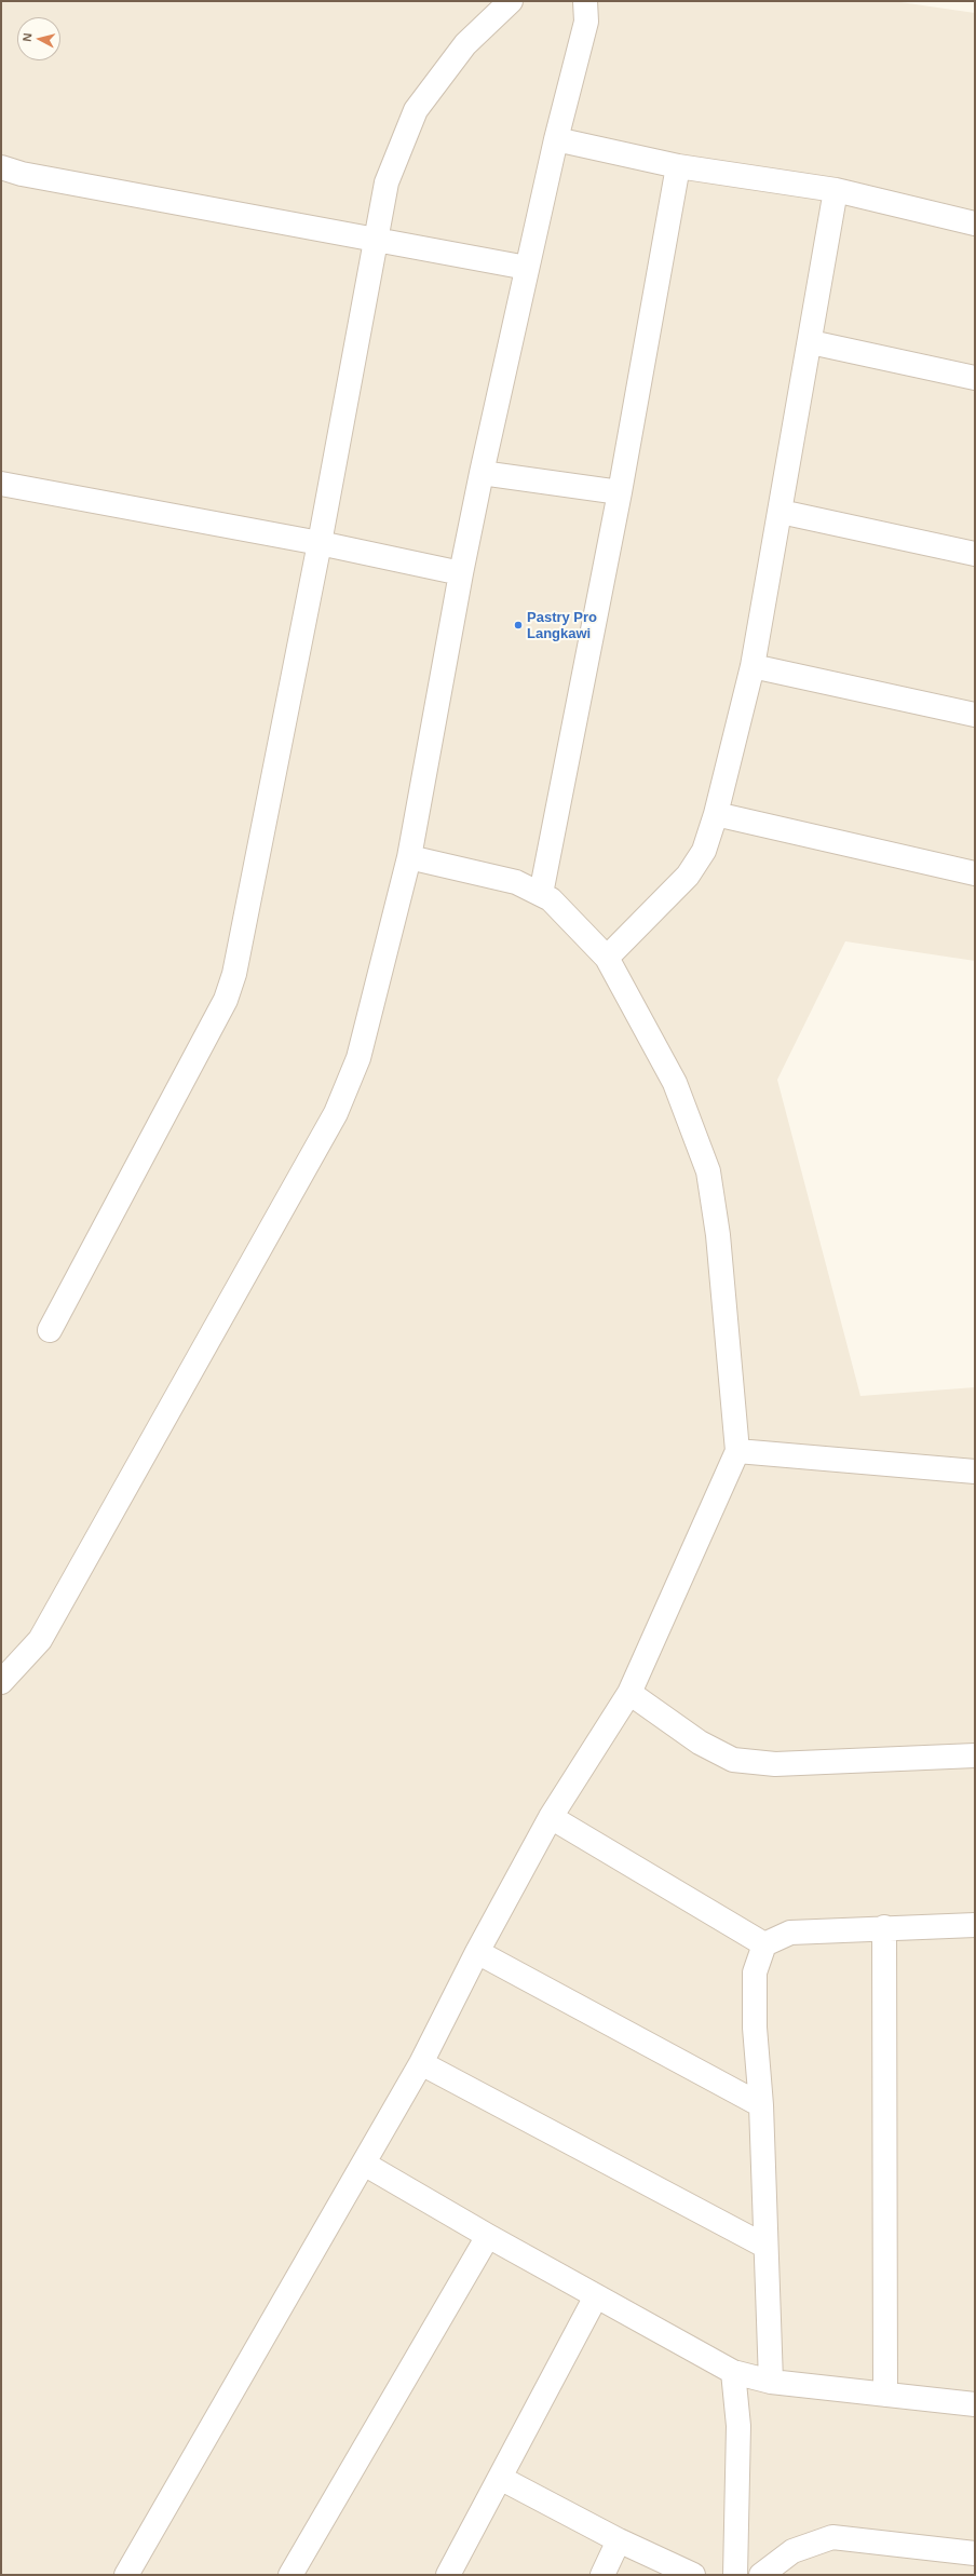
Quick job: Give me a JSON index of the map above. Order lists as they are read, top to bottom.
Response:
{
  "places": ["Pastry Pro Langkawi"],
  "north": "left"
}
